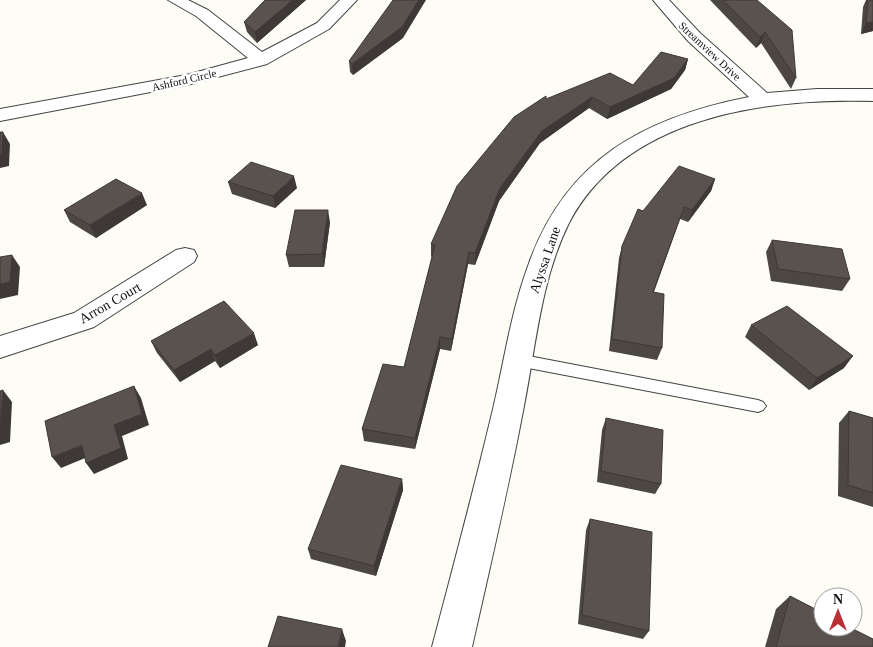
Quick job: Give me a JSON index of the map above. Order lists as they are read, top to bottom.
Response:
{
  "streets": {
    "street": [
      "Streamview Drive",
      "Ashford Circle",
      "Alyssa Lane",
      "Arron Court"
    ]
  },
  "crossings": [
    ["Streamview Drive", "Alyssa Lane"]
  ],
  "north": "top"
}
